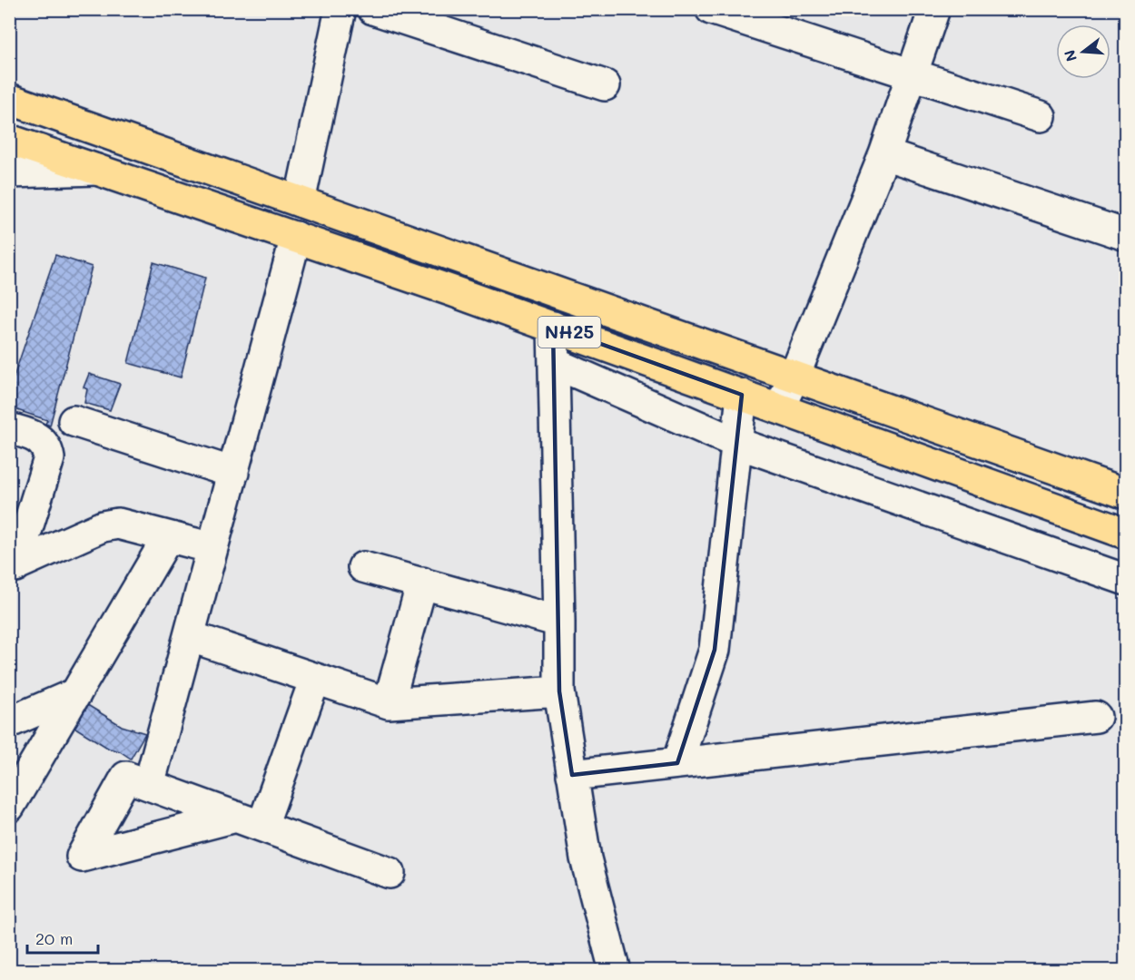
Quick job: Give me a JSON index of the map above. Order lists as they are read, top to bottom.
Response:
{
  "streets": {
    "highway": ["NH25"]
  },
  "scale_bar": "20 m",
  "north": "left"
}
